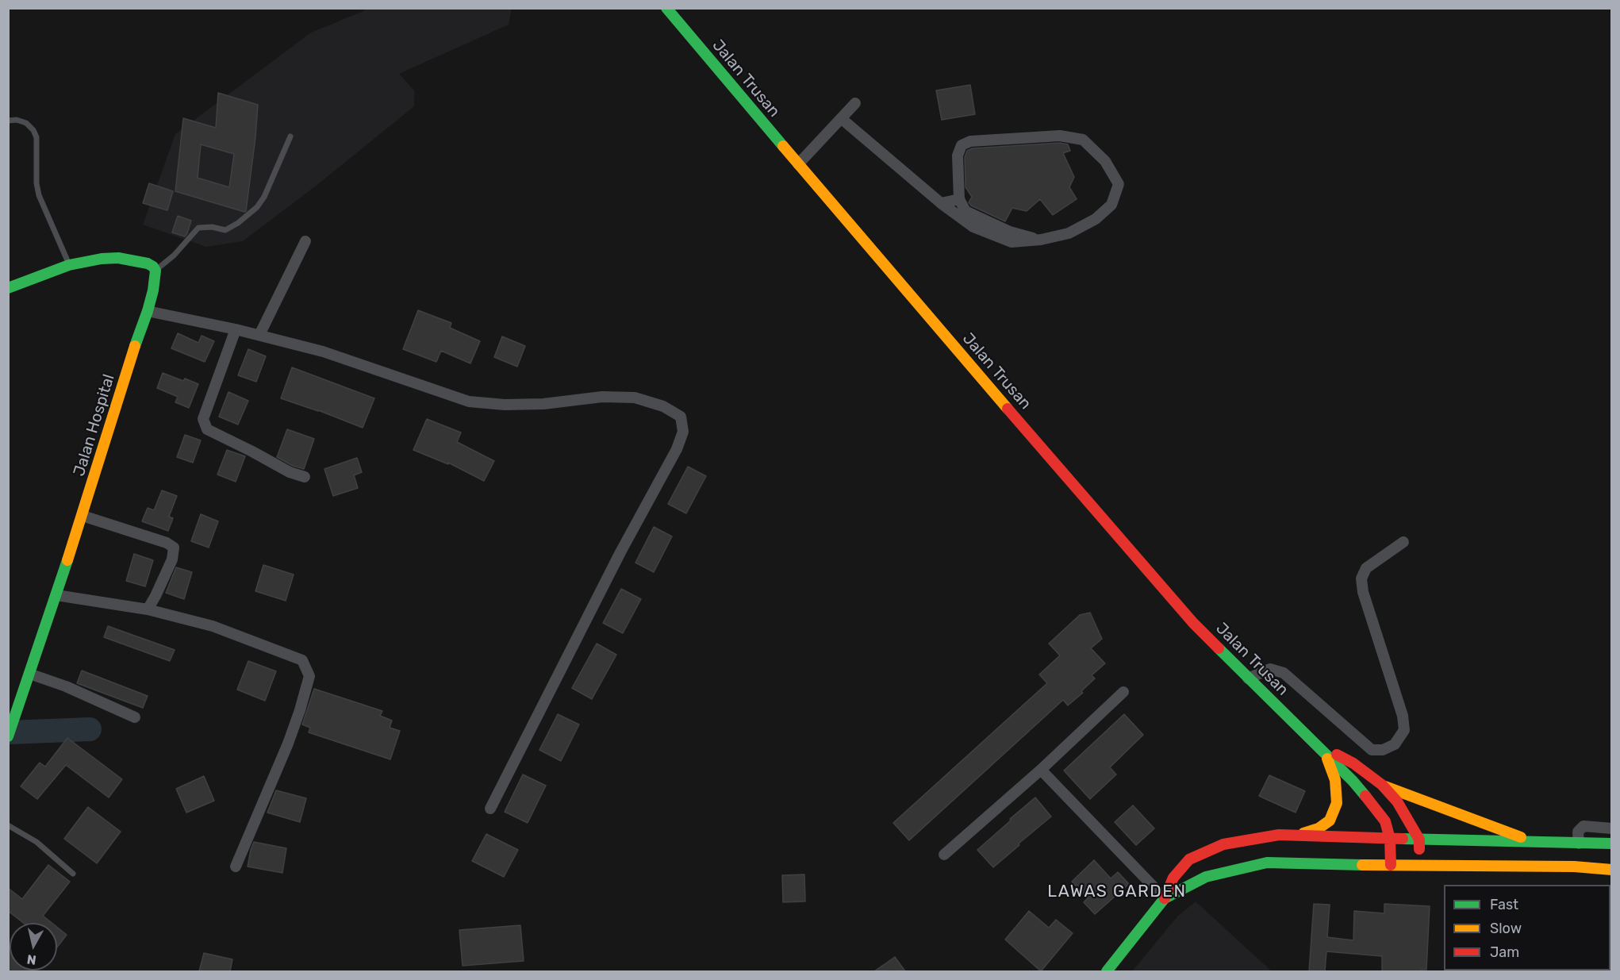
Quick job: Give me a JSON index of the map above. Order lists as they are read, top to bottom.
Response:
{
  "streets": {
    "main road": ["Jalan Trusan", "Jalan Hospital"]
  },
  "districts": ["LAWAS GARDEN"],
  "legend": ["Fast", "Slow", "Jam"],
  "north": "bottom"
}
